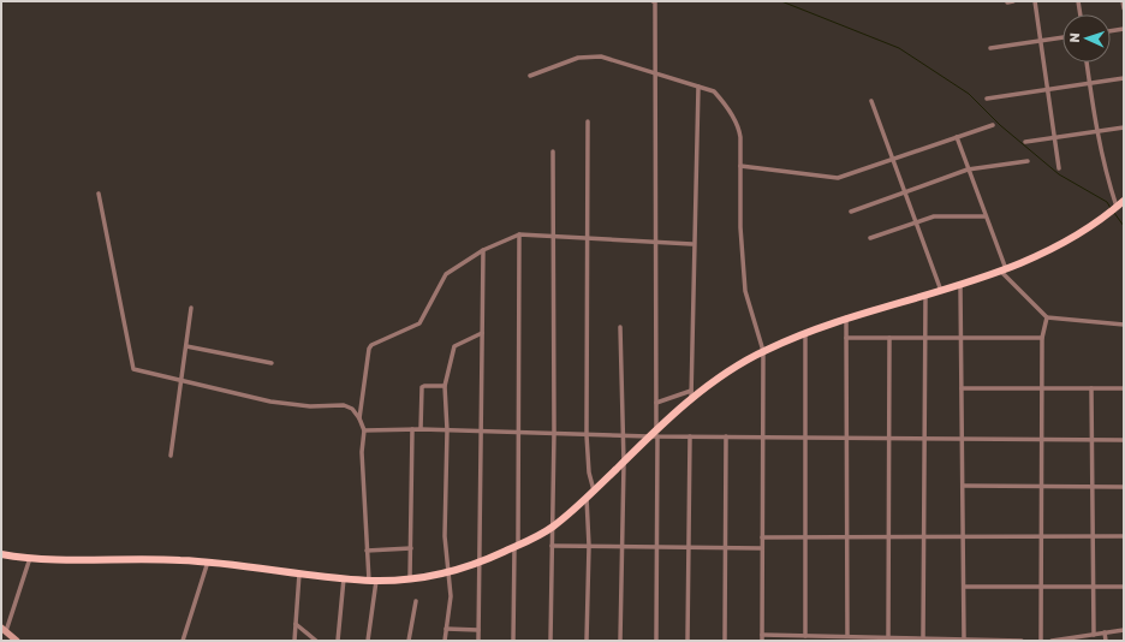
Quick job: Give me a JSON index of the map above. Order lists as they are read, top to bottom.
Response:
{
  "north": "left"
}
